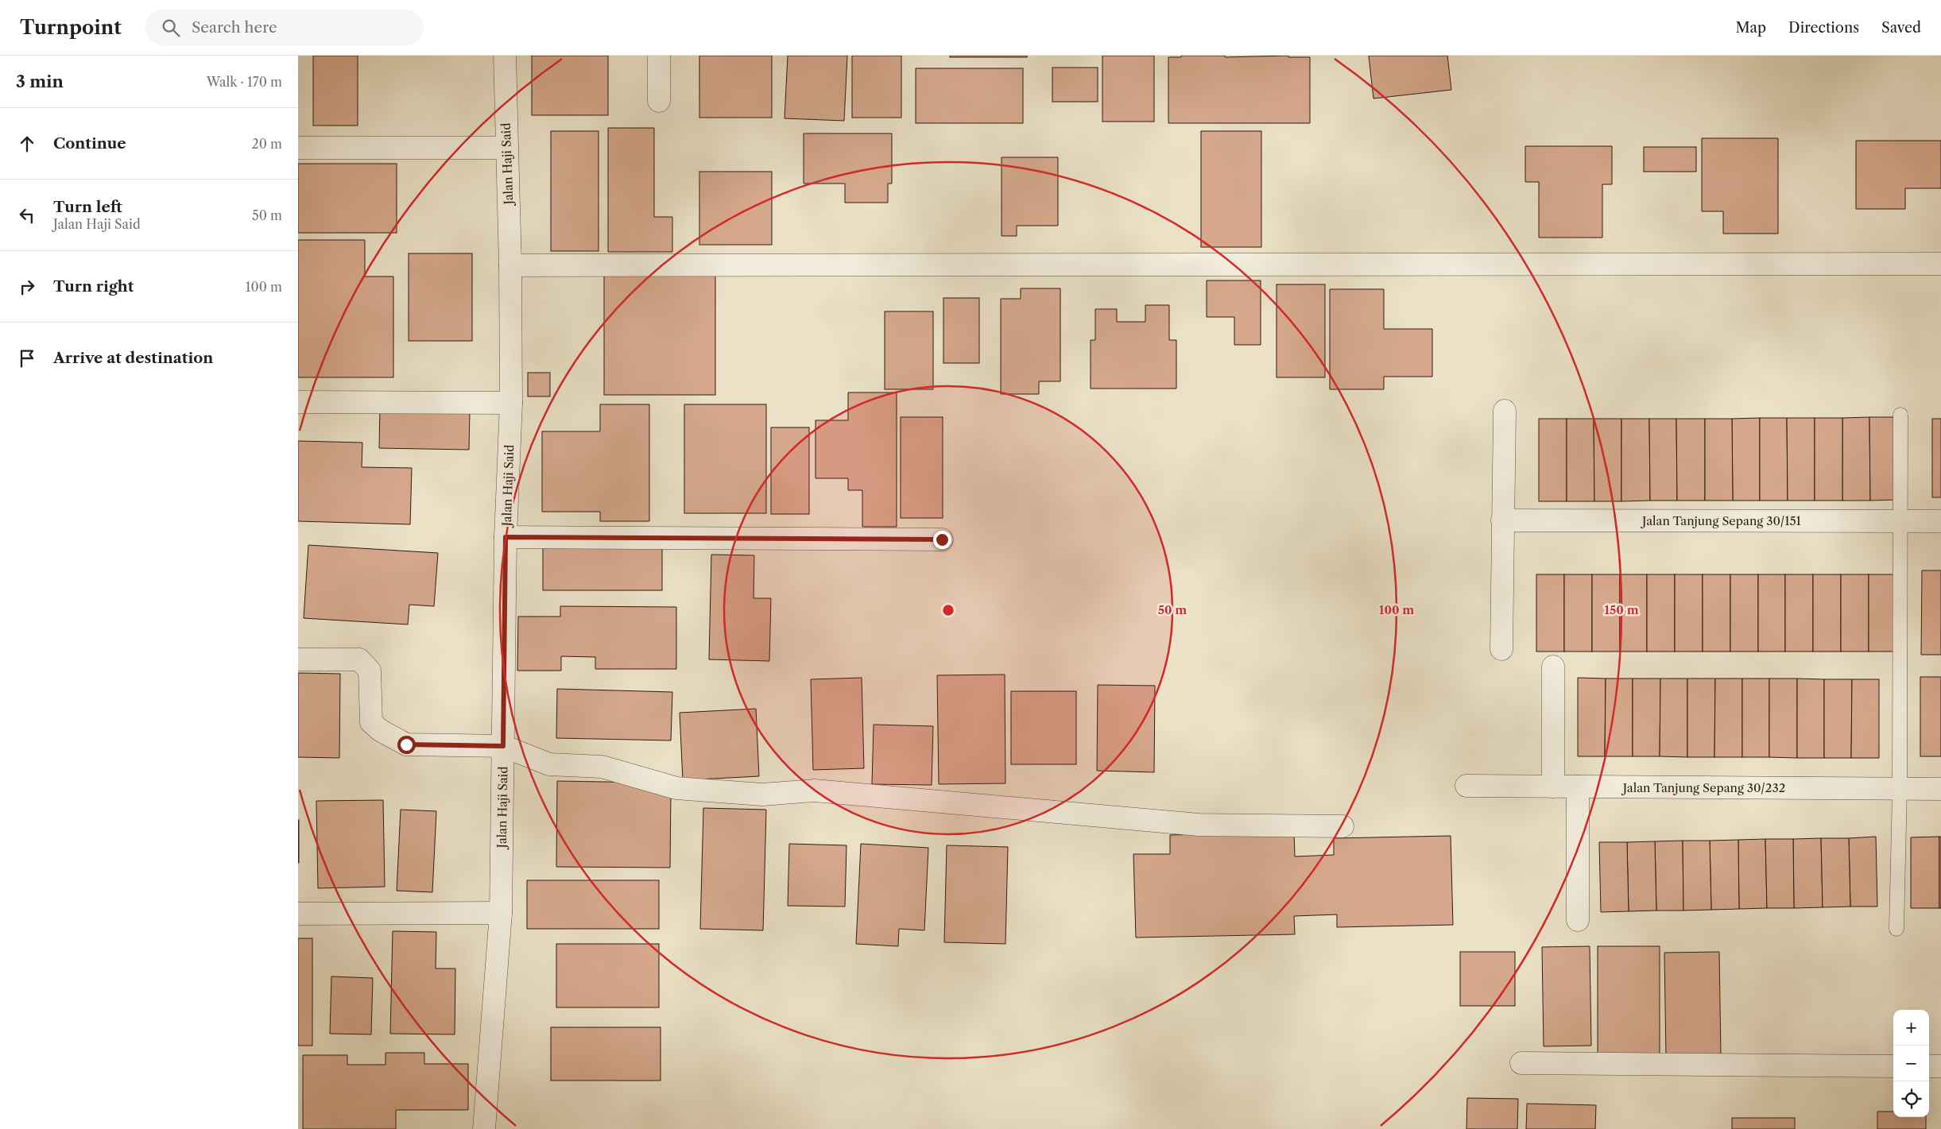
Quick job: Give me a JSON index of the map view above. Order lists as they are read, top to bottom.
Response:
{
  "streets": {
    "street": ["Jalan Haji Said", "Jalan Tanjung Sepang 30/151", "Jalan Tanjung Sepang 30/232"]
  },
  "page": {
    "header": "Turnpoint",
    "search": "Search here",
    "nav": ["Map", "Directions", "Saved"],
    "heading": ["3 min", "Walk · 170 m"],
    "list": [
      ["Continue", "20 m"],
      ["Turn left", "Jalan Haji Said", "50 m"],
      ["Turn right", "100 m"],
      "Arrive at destination"
    ],
    "map_buttons": ["+", "−"]
  },
  "rings": ["50 m", "100 m", "150 m"]
}
